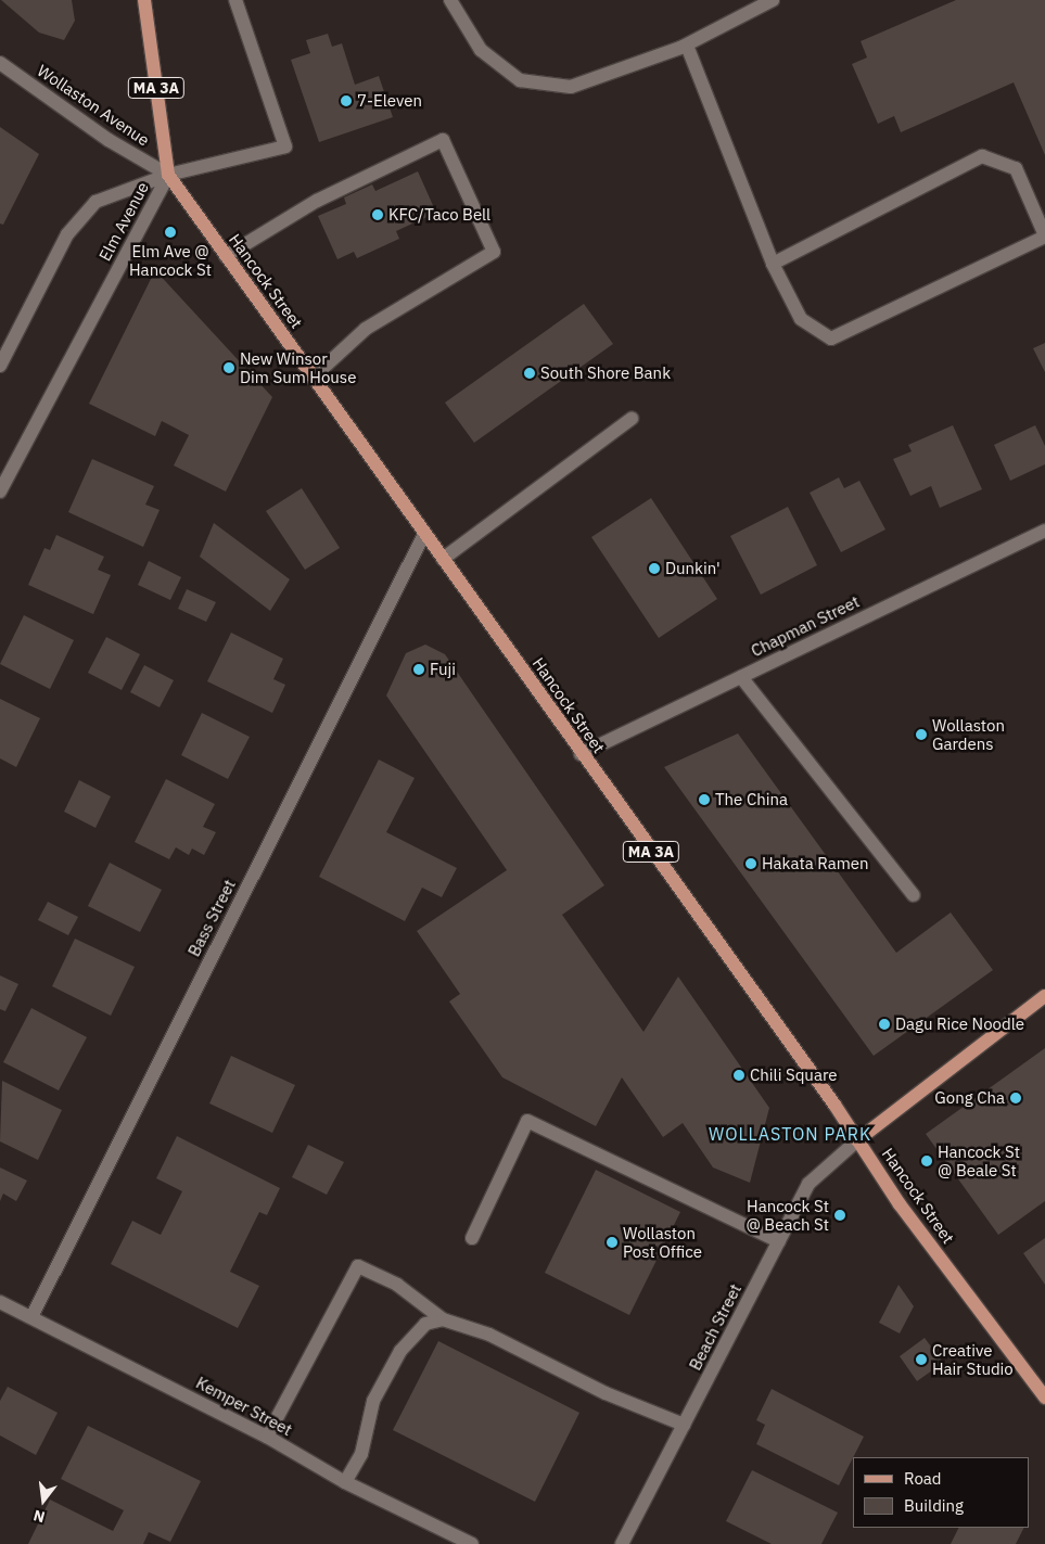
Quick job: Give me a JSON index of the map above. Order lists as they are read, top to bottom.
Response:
{
  "streets": {
    "main road": ["MA 3A", "Hancock Street"],
    "street": [
      "Wollaston Avenue",
      "Elm Avenue",
      "Chapman Street",
      "Bass Street",
      "Beach Street",
      "Kemper Street"
    ]
  },
  "crossings": [
    ["Wollaston Avenue", "Elm Avenue"],
    ["Wollaston Avenue", "Hancock Street"],
    ["Elm Avenue", "Hancock Street"],
    ["Hancock Street", "Chapman Street"],
    ["Hancock Street", "Bass Street"],
    ["Hancock Street", "Beach Street"],
    ["Bass Street", "Kemper Street"]
  ],
  "districts": ["WOLLASTON PARK"],
  "places": [
    "7-Eleven",
    "KFC/Taco Bell",
    "Elm Ave @ Hancock St",
    "New Winsor Dim Sum House",
    "South Shore Bank",
    "Dunkin'",
    "Fuji",
    "Wollaston Gardens",
    "The China",
    "Hakata Ramen",
    "Dagu Rice Noodle",
    "Chili Square",
    "Gong Cha",
    "Hancock St @ Beale St",
    "Hancock St @ Beach St",
    "Wollaston Post Office",
    "Creative Hair Studio"
  ],
  "legend": ["Road", "Building"],
  "north": "bottom"
}
